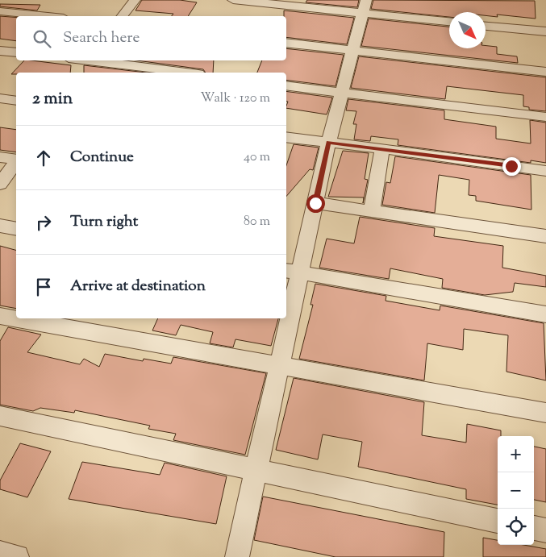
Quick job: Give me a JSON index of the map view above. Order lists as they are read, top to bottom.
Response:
{
  "north": "bottom right",
  "page": {
    "search": "Search here",
    "heading": ["2 min", "Walk · 120 m"],
    "list": [
      ["Continue", "40 m"],
      ["Turn right", "80 m"],
      "Arrive at destination"
    ],
    "map_buttons": ["+", "−"]
  }
}
